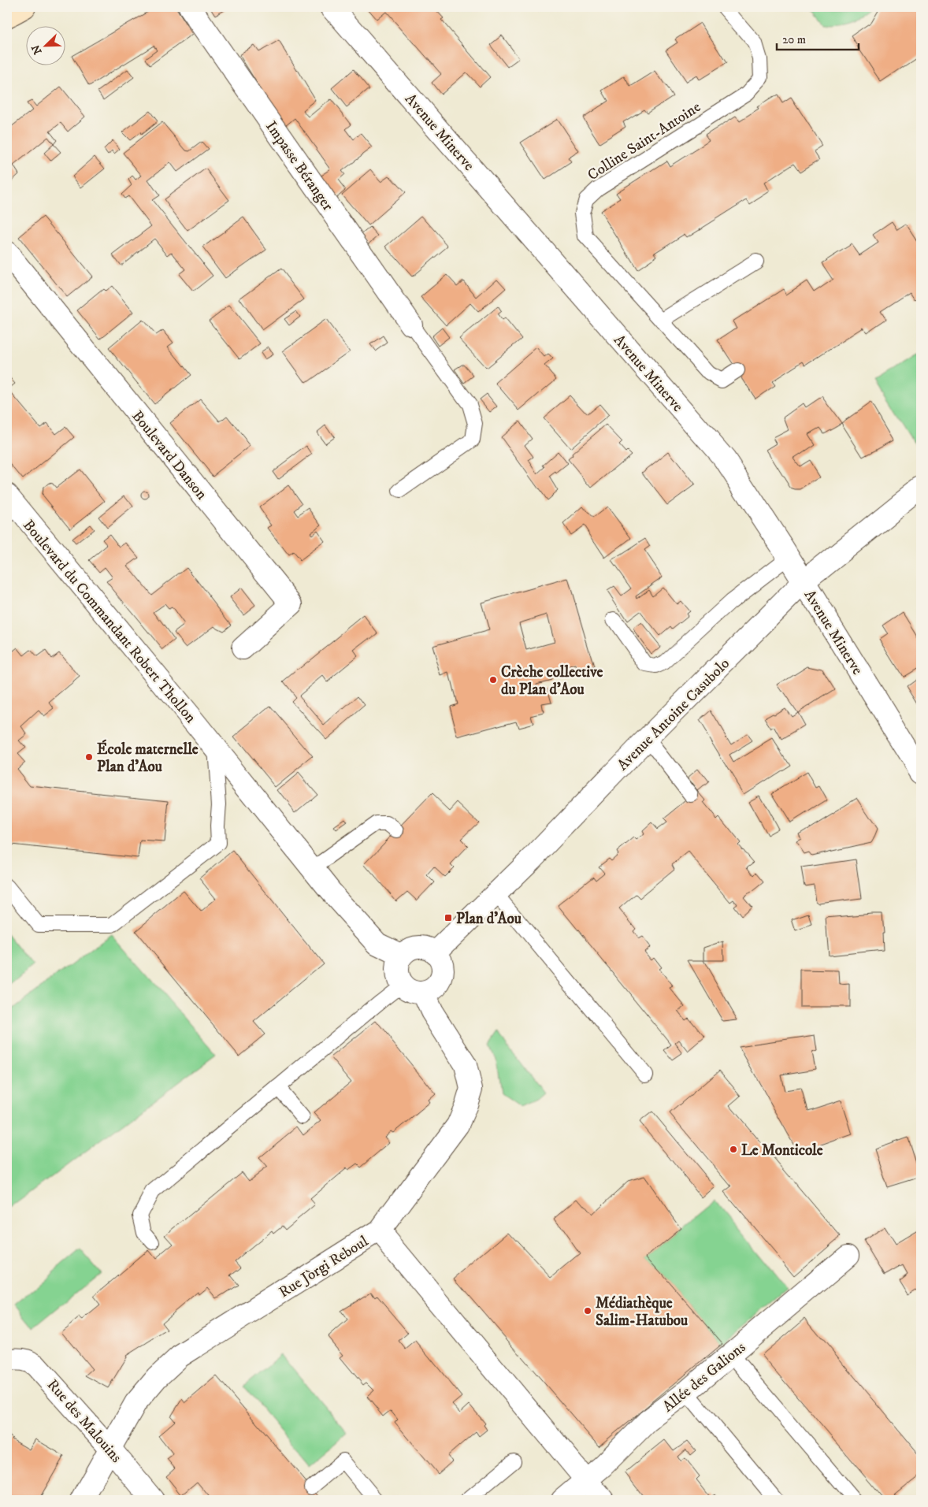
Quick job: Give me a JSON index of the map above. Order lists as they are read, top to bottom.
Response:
{
  "streets": {
    "street": [
      "Avenue Minerve",
      "Impasse Béranger",
      "Boulevard Danson",
      "Boulevard du Commandant Robert Thollon",
      "Avenue Antoine Casubolo",
      "Rue Jòrgi Reboul",
      "Allée des Galions",
      "Rue des Malouins"
    ],
    "lane": ["Colline Saint-Antoine"]
  },
  "crossings": [
    ["Avenue Minerve", "Avenue Antoine Casubolo"],
    ["Boulevard du Commandant Robert Thollon", "Avenue Antoine Casubolo"],
    ["Boulevard du Commandant Robert Thollon", "Rue Jòrgi Reboul"],
    ["Avenue Antoine Casubolo", "Rue Jòrgi Reboul"],
    ["Rue Jòrgi Reboul", "Rue des Malouins"]
  ],
  "places": {
    "other": [
      "Crèche collective du Plan d'Aou",
      "École maternelle Plan d'Aou",
      "Le Monticole",
      "Médiathèque Salim-Hatubou"
    ],
    "transit": ["Plan d'Aou"]
  },
  "scale_bar": "20 m",
  "north": "bottom left"
}
